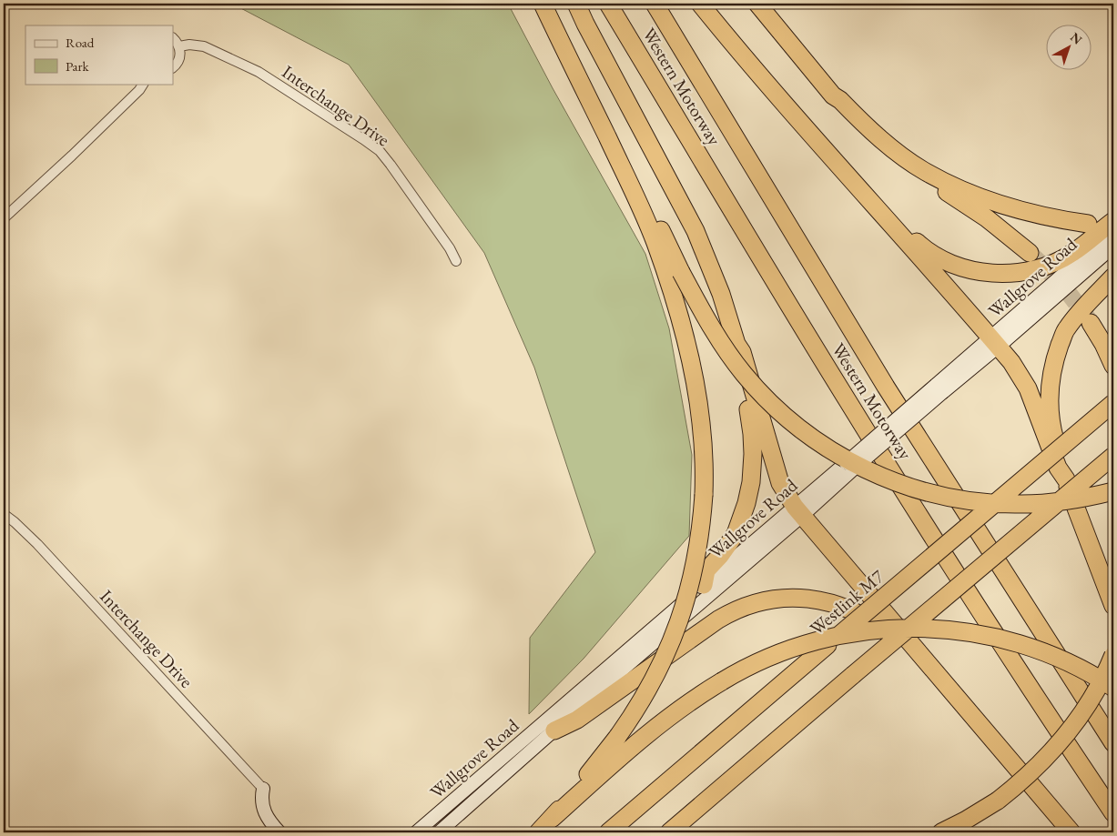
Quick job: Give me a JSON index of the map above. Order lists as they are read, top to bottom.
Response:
{
  "streets": {
    "highway": ["Western Motorway", "Westlink M7"],
    "main road": ["Wallgrove Road"],
    "street": ["Interchange Drive"]
  },
  "legend": ["Road", "Park"],
  "north": "top right"
}
